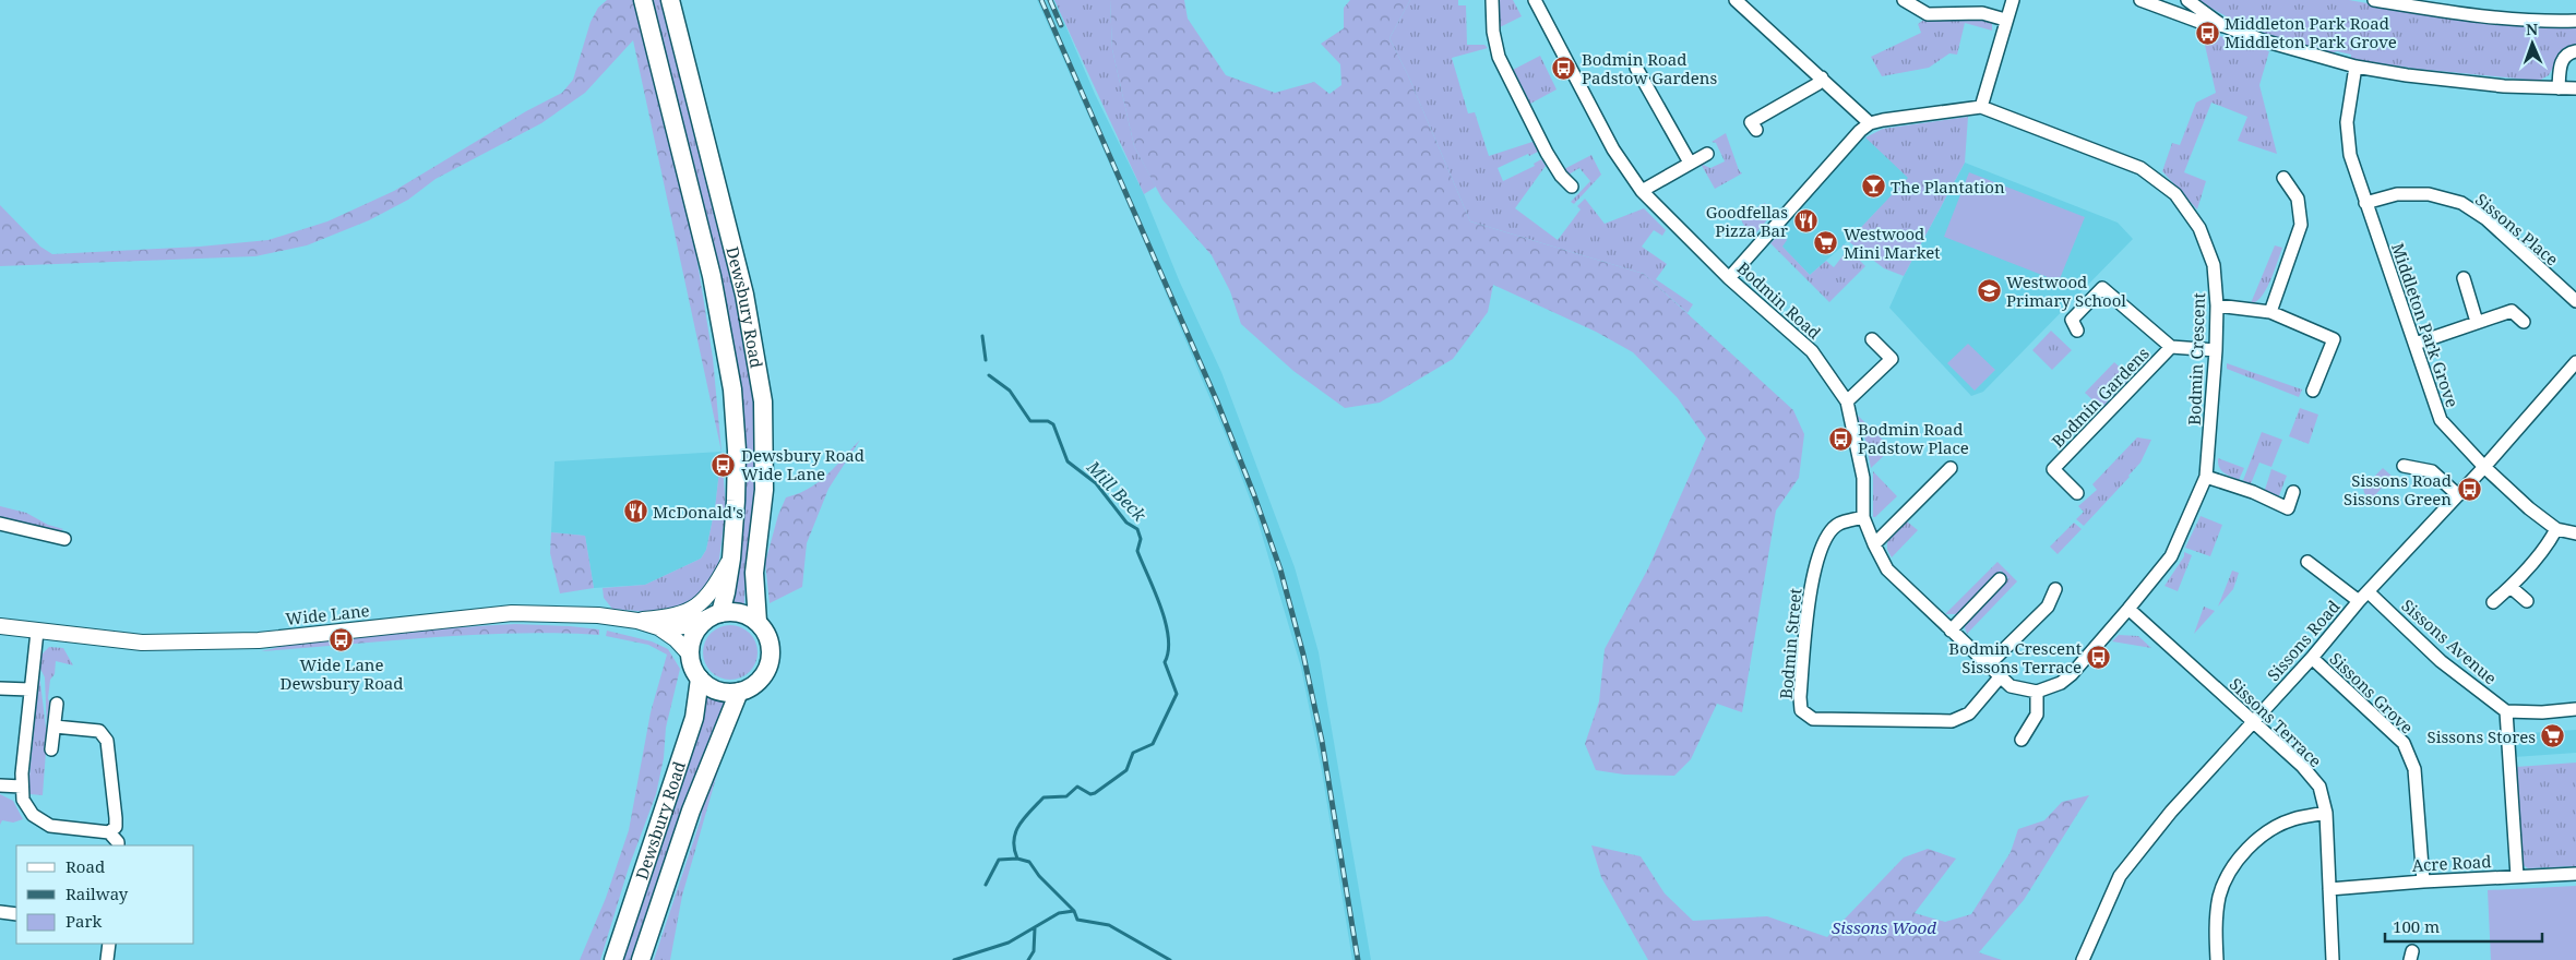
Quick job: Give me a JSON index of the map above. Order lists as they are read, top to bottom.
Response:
{
  "streets": {
    "highway": ["Dewsbury Road"],
    "main road": ["Wide Lane"],
    "street": [
      "Sissons Place",
      "Bodmin Road",
      "Middleton Park Grove",
      "Bodmin Crescent",
      "Bodmin Gardens",
      "Sissons Road",
      "Sissons Avenue",
      "Bodmin Street",
      "Sissons Grove",
      "Sissons Terrace",
      "Acre Road"
    ]
  },
  "crossings": [
    ["Sissons Place", "Middleton Park Grove"],
    ["Bodmin Road", "Bodmin Crescent"],
    ["Bodmin Road", "Bodmin Street"],
    ["Dewsbury Road", "Wide Lane"],
    ["Middleton Park Grove", "Sissons Road"],
    ["Bodmin Crescent", "Sissons Terrace"],
    ["Sissons Road", "Sissons Avenue"],
    ["Sissons Road", "Sissons Grove"],
    ["Sissons Road", "Sissons Terrace"],
    ["Sissons Grove", "Acre Road"],
    ["Sissons Terrace", "Acre Road"]
  ],
  "water": ["Mill Beck"],
  "parks": ["Sissons Wood"],
  "places": {
    "bus stop": [
      "Middleton Park Road Middleton Park Grove",
      "Bodmin Road Padstow Gardens",
      "Bodmin Road Padstow Place",
      "Dewsbury Road Wide Lane",
      "Sissons Road Sissons Green",
      "Wide Lane Dewsbury Road",
      "Bodmin Crescent Sissons Terrace"
    ],
    "bar": ["The Plantation"],
    "restaurant": ["Goodfellas Pizza Bar", "McDonald's"],
    "supermarket": ["Westwood Mini Market", "Sissons Stores"],
    "school or university": ["Westwood Primary School"]
  },
  "legend": ["Road", "Railway", "Park"],
  "scale_bar": "100 m",
  "north": "top"
}
